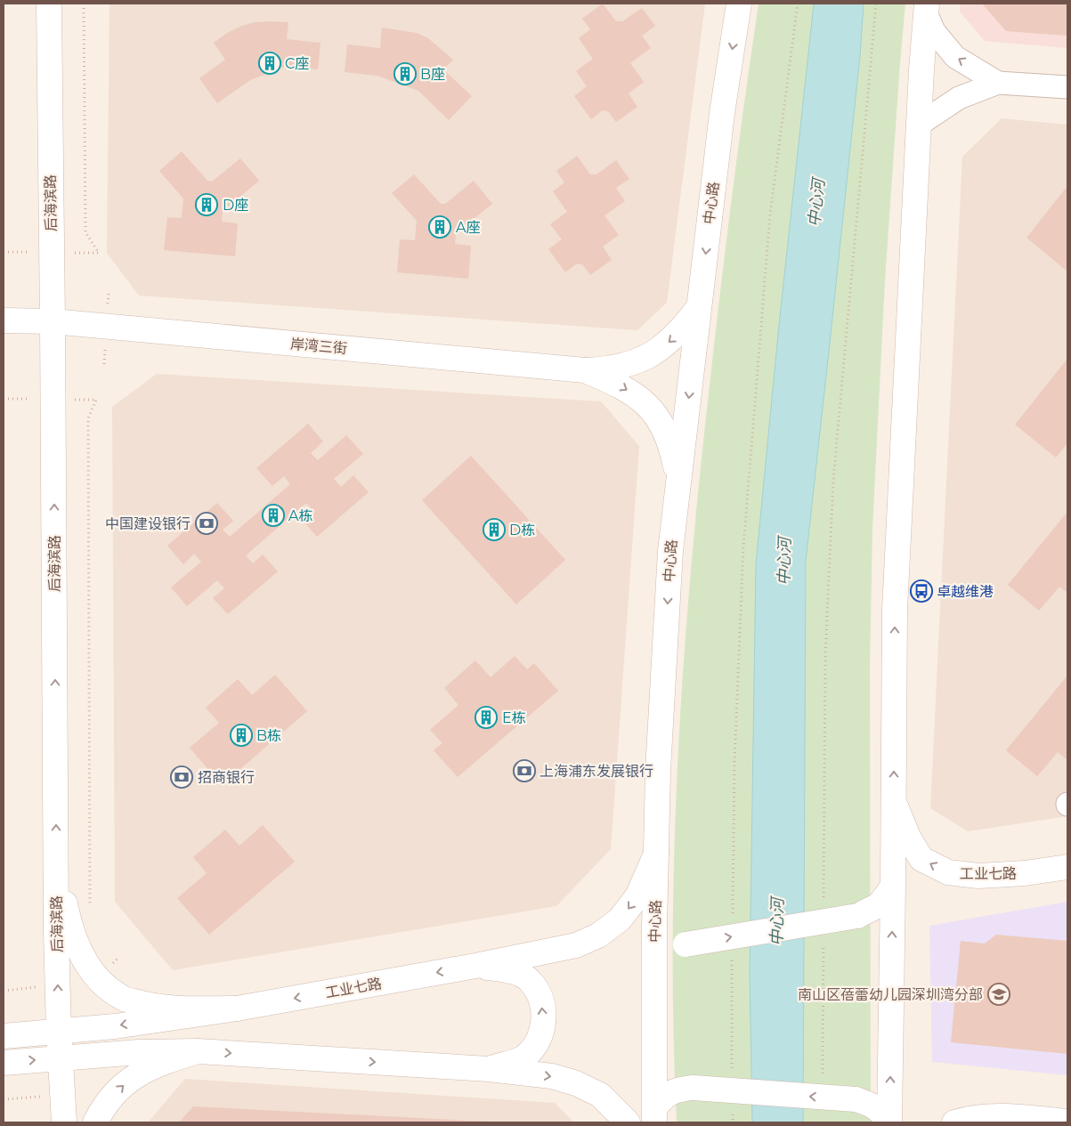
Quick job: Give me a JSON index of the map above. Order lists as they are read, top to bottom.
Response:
{
  "streets": {
    "main road": [
      "后海滨路",
      "中心路",
      "岸湾三街",
      "工业七路"
    ]
  },
  "crossings": [
    ["后海滨路", "岸湾三街"],
    ["后海滨路", "工业七路"],
    ["中心路", "工业七路"]
  ],
  "one_way": ["后海滨路"],
  "water": ["中心河"],
  "places": {
    "building": [
      "C座",
      "B座",
      "D座",
      "A座",
      "A栋",
      "D栋",
      "E栋",
      "B栋"
    ],
    "bank": ["中国建设银行", "上海浦东发展银行", "招商银行"],
    "bus stop": ["卓越维港"],
    "school or university": ["南山区蓓蕾幼儿园深圳湾分部"]
  }
}
